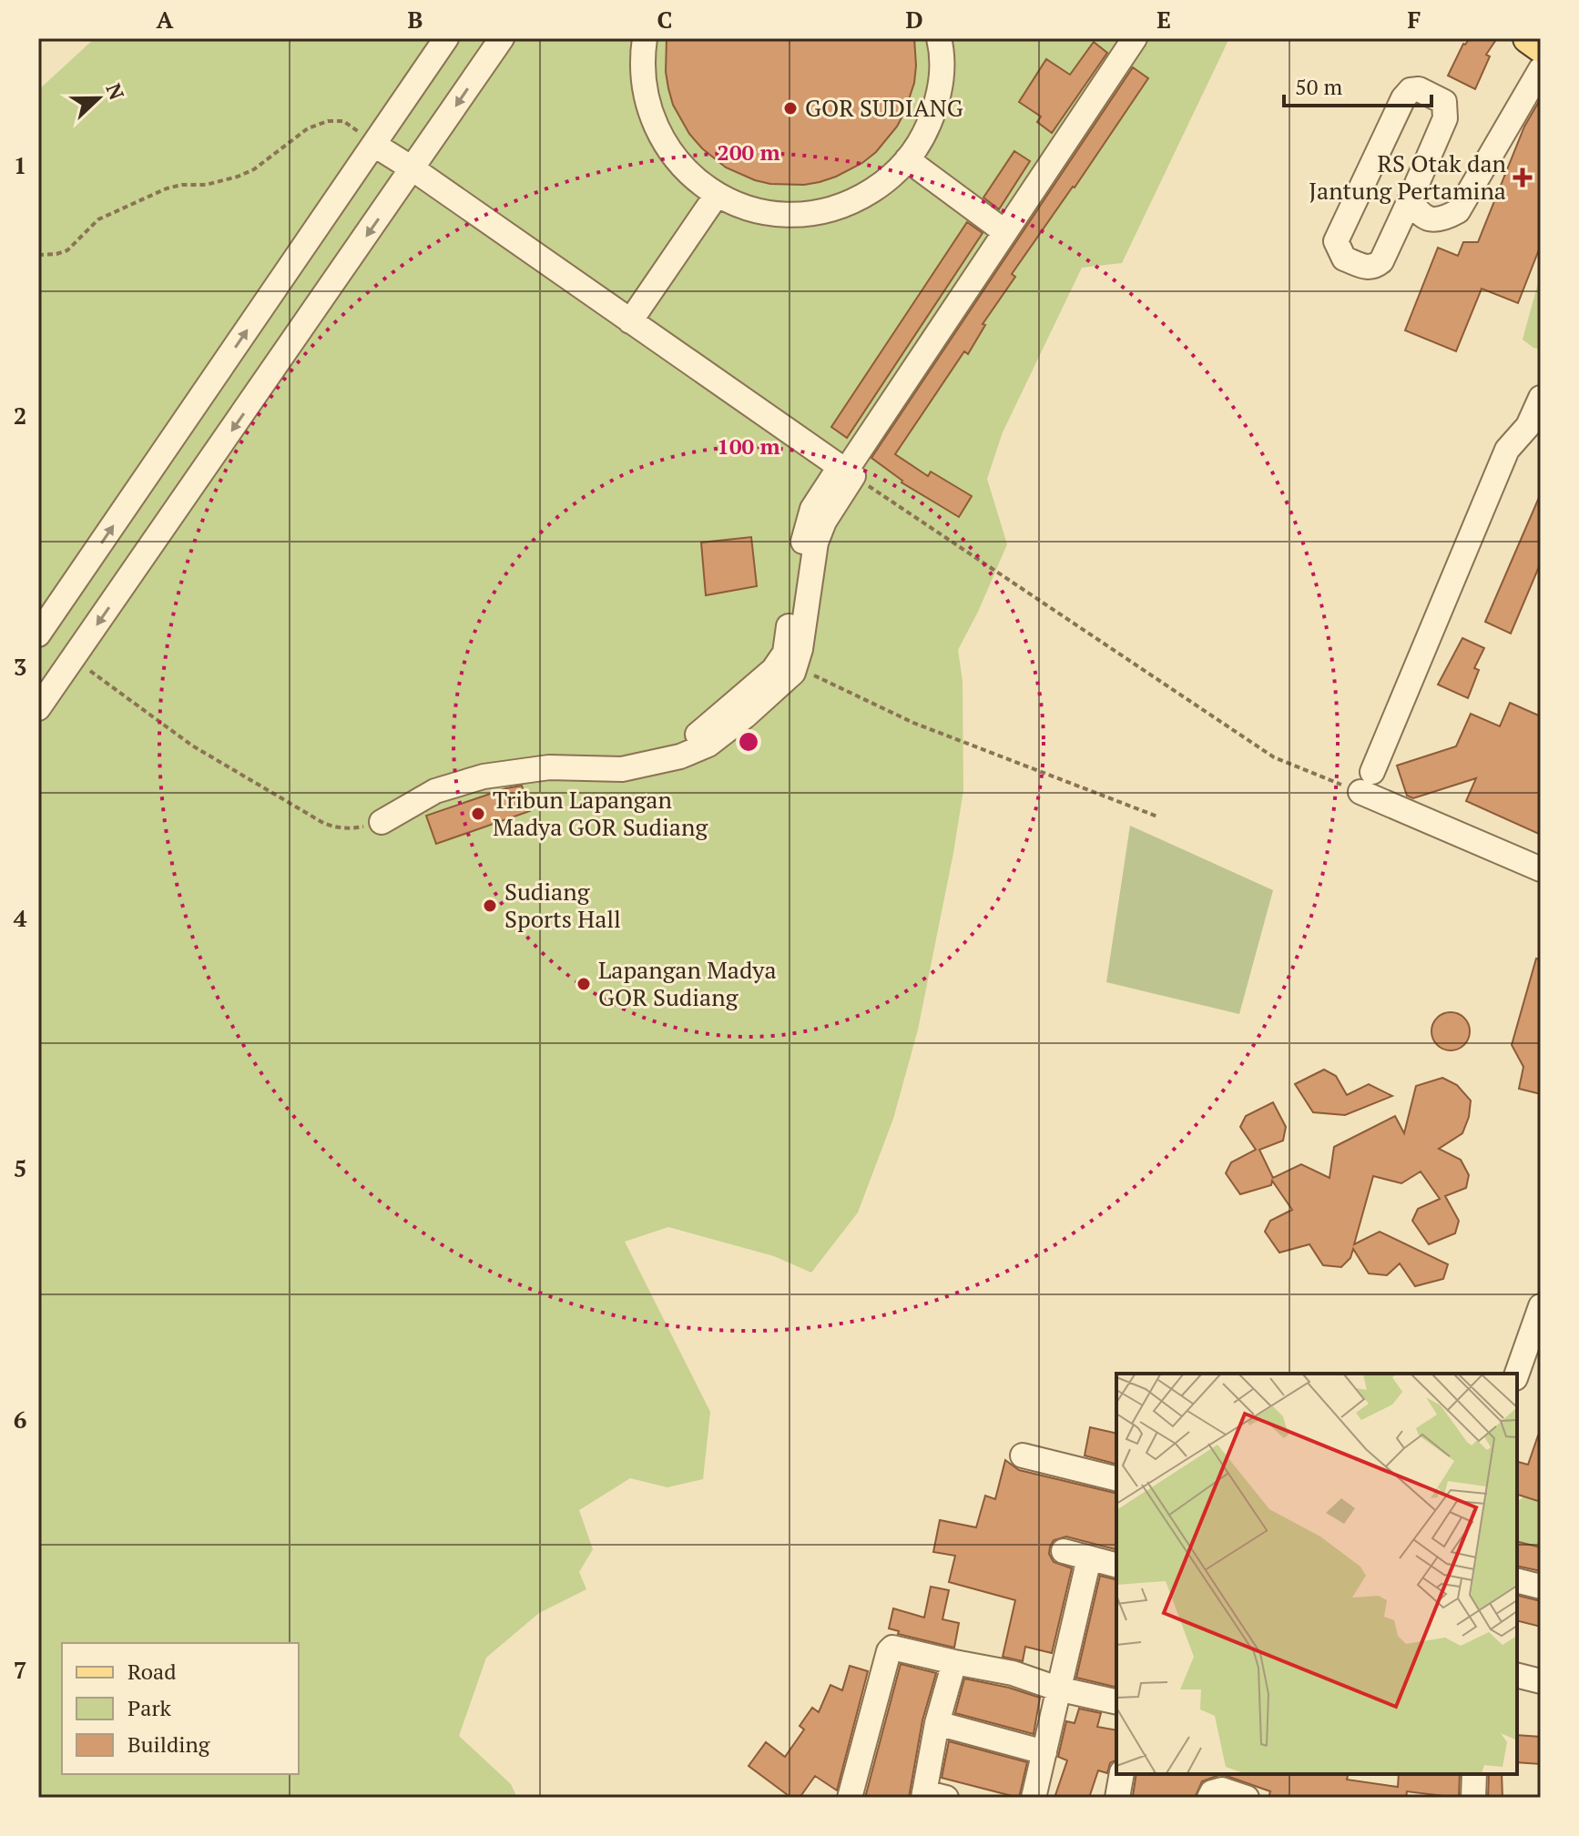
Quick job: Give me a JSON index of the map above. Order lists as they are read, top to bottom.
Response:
{
  "places": {
    "other": [
      "GOR SUDIANG",
      "Tribun Lapangan Madya GOR Sudiang",
      "Sudiang Sports Hall",
      "Lapangan Madya GOR Sudiang"
    ],
    "health": ["RS Otak dan Jantung Pertamina"]
  },
  "legend": ["Road", "Park", "Building"],
  "scale_bar": "50 m",
  "north": "right",
  "grid": {
    "columns": [
      "A",
      "B",
      "C",
      "D",
      "E",
      "F"
    ],
    "rows": [
      "1",
      "2",
      "3",
      "4",
      "5",
      "6",
      "7"
    ]
  },
  "rings": ["200 m", "100 m"]
}
